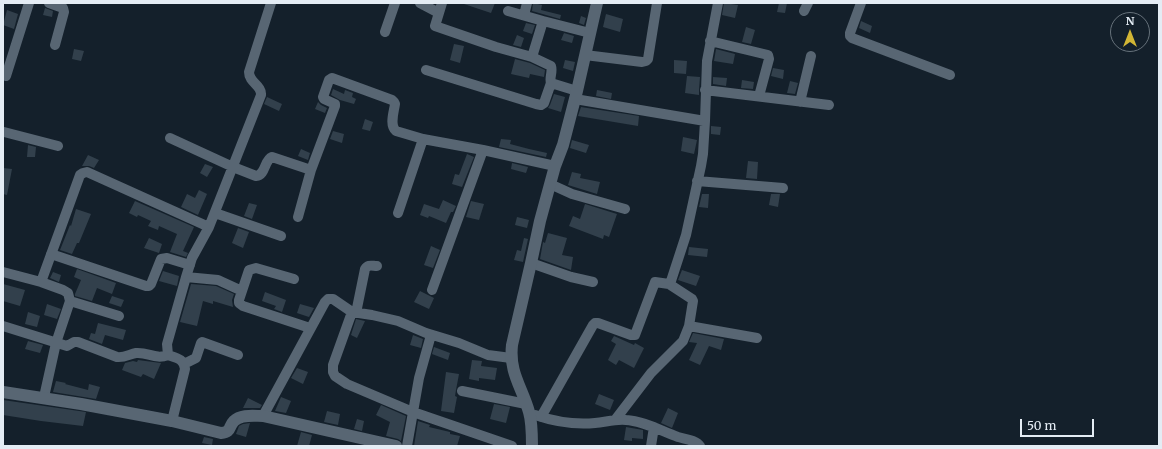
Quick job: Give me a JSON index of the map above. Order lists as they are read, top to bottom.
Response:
{
  "scale_bar": "50 m",
  "north": "top"
}
